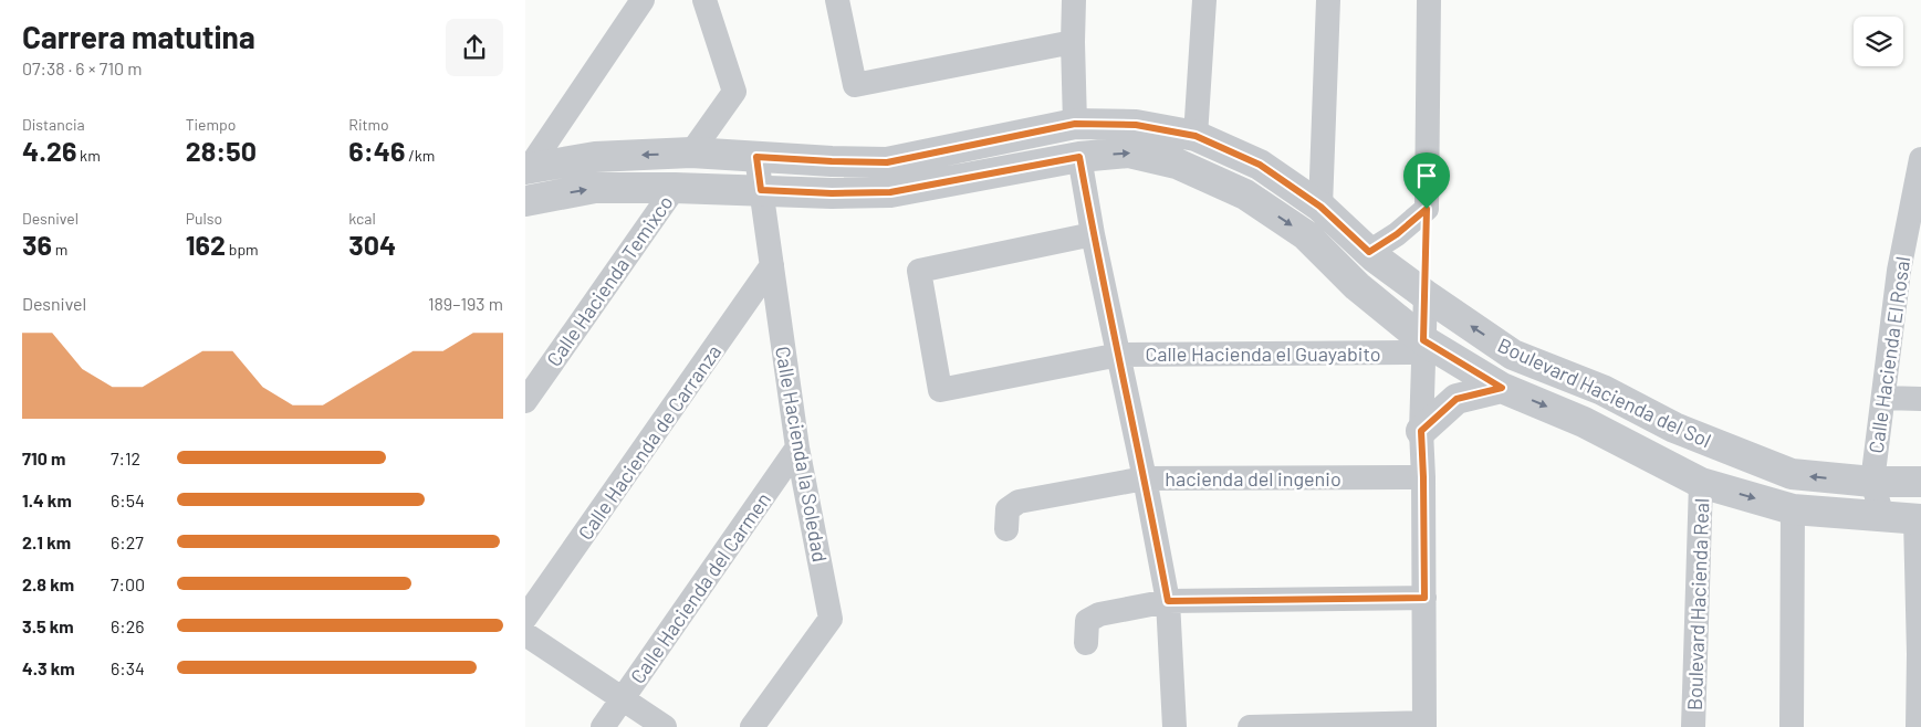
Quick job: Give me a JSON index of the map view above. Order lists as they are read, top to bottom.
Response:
{
  "streets": {
    "street": [
      "Calle Hacienda Temixco",
      "Calle Hacienda el Guayabito",
      "Calle Hacienda El Rosal",
      "Boulevard Hacienda del Sol",
      "Calle Hacienda de Carranza",
      "Calle Hacienda la Soledad",
      "hacienda del ingenio",
      "Calle Hacienda del Carmen",
      "Boulevard Hacienda Real"
    ]
  },
  "crossings": [
    ["Calle Hacienda Temixco", "Boulevard Hacienda del Sol"],
    ["Calle Hacienda el Guayabito", "Boulevard Hacienda del Sol"],
    ["Calle Hacienda El Rosal", "Boulevard Hacienda del Sol"],
    ["Boulevard Hacienda del Sol", "Calle Hacienda la Soledad"],
    ["Boulevard Hacienda del Sol", "Boulevard Hacienda Real"],
    ["Calle Hacienda de Carranza", "Calle Hacienda la Soledad"],
    ["Calle Hacienda la Soledad", "Calle Hacienda del Carmen"]
  ],
  "page": {
    "heading": ["Carrera matutina", "07:38 · 6 × 710 m"],
    "stats": [
      ["Distancia", "4.26 km"],
      ["Tiempo", "28:50"],
      ["Ritmo", "6:46 /km"],
      ["Desnivel", "36 m"],
      ["Pulso", "162 bpm"],
      ["kcal", "304"]
    ],
    "chart": ["Desnivel", "189–193 m"],
    "list": [
      {
        "name": "710 m",
        "note": "7:12"
      },
      {
        "name": "1.4 km",
        "note": "6:54"
      },
      {
        "name": "2.1 km",
        "note": "6:27"
      },
      {
        "name": "2.8 km",
        "note": "7:00"
      },
      {
        "name": "3.5 km",
        "note": "6:26"
      },
      {
        "name": "4.3 km",
        "note": "6:34"
      }
    ]
  }
}
